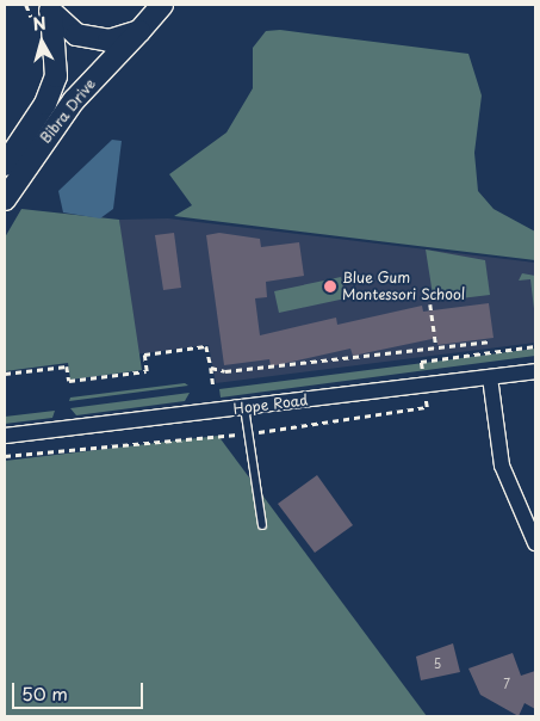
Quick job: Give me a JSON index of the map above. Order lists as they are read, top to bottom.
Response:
{
  "streets": {
    "street": ["Bibra Drive", "Hope Road"]
  },
  "places": ["Blue Gum Montessori School"],
  "house_numbers": ["5", "7"],
  "scale_bar": "50 m",
  "north": "top"
}
